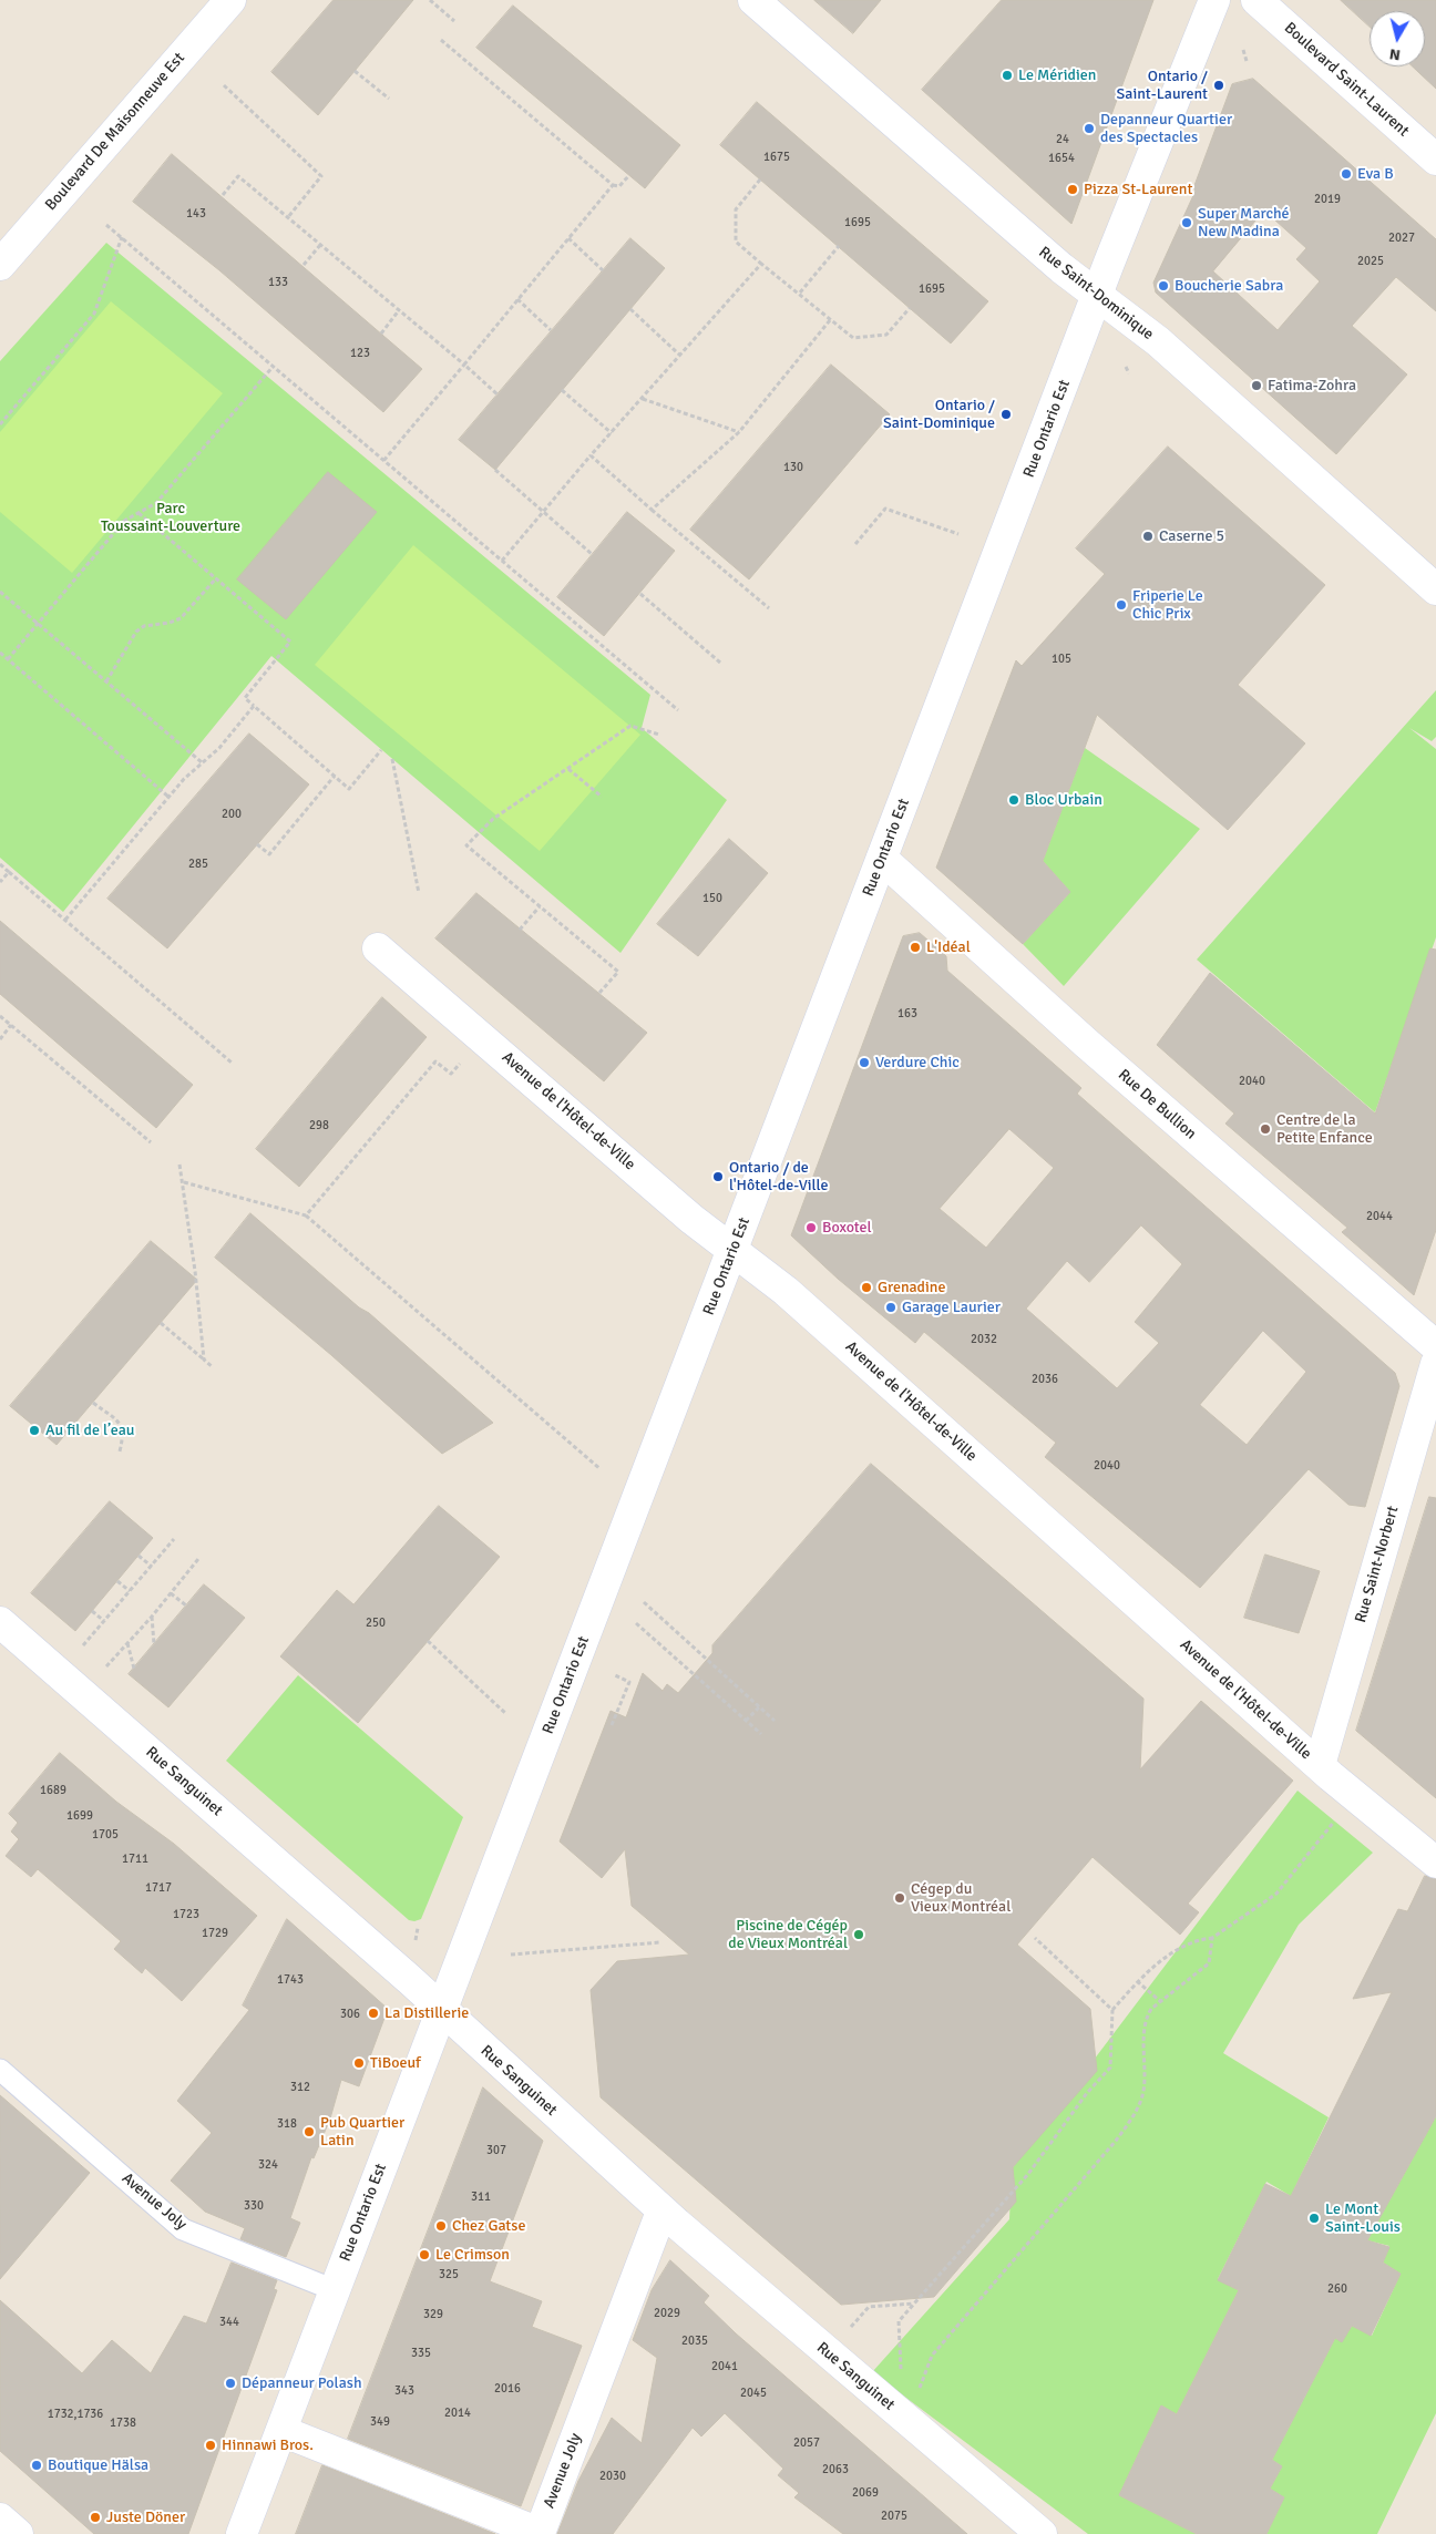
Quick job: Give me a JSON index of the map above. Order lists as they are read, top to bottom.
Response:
{
  "streets": {
    "street": [
      "Boulevard Saint-Laurent",
      "Boulevard De Maisonneuve Est",
      "Rue Saint-Dominique",
      "Rue Ontario Est",
      "Rue De Bullion",
      "Avenue de l'Hôtel-de-Ville",
      "Rue Saint-Norbert",
      "Rue Sanguinet",
      "Avenue Joly"
    ]
  },
  "crossings": [
    ["Rue Saint-Dominique", "Rue Ontario Est"],
    ["Rue Ontario Est", "Rue De Bullion"],
    ["Rue Ontario Est", "Avenue de l'Hôtel-de-Ville"],
    ["Rue Ontario Est", "Rue Sanguinet"],
    ["Rue Ontario Est", "Avenue Joly"],
    ["Avenue de l'Hôtel-de-Ville", "Rue Saint-Norbert"],
    ["Rue Sanguinet", "Avenue Joly"]
  ],
  "parks": ["Parc Toussaint-Louverture"],
  "places": [
    "Le Méridien",
    "Ontario / Saint-Laurent",
    "Depanneur Quartier des Spectacles",
    "Eva B",
    "Pizza St-Laurent",
    "Super Marché New Madina",
    "Boucherie Sabra",
    "Fatima-Zohra",
    "Ontario / Saint-Dominique",
    "Caserne 5",
    "Friperie Le Chic Prix",
    "Bloc Urbain",
    "L'Idéal",
    "Verdure Chic",
    "Centre de la Petite Enfance",
    "Ontario / de l'Hôtel-de-Ville",
    "Boxotel",
    "Grenadine",
    "Garage Laurier",
    "Au fil de l’eau",
    "Cégep du Vieux Montréal",
    "Piscine de Cégép de Vieux Montréal",
    "La Distillerie",
    "TiBoeuf",
    "Pub Quartier Latin",
    "Le Mont Saint-Louis",
    "Chez Gatse",
    "Le Crimson",
    "Dépanneur Polash",
    "Hinnawi Bros.",
    "Boutique Hälsa",
    "Juste Döner"
  ],
  "house_numbers": [
    "24",
    "1675",
    "1654",
    "2019",
    "143",
    "1695",
    "2027",
    "2025",
    "133",
    "1695",
    "123",
    "130",
    "105",
    "200",
    "285",
    "150",
    "163",
    "2040",
    "298",
    "2044",
    "2032",
    "2036",
    "2040",
    "250",
    "1689",
    "1699",
    "1705",
    "1711",
    "1717",
    "1723",
    "1729",
    "1743",
    "306",
    "312",
    "318",
    "307",
    "324",
    "311",
    "330",
    "325",
    "260",
    "2029",
    "329",
    "344",
    "2035",
    "335",
    "2041",
    "2016",
    "343",
    "2045",
    "2014",
    "1732,1736",
    "349",
    "1738",
    "2057",
    "2063",
    "2030",
    "2069",
    "2075"
  ],
  "north": "bottom"
}
